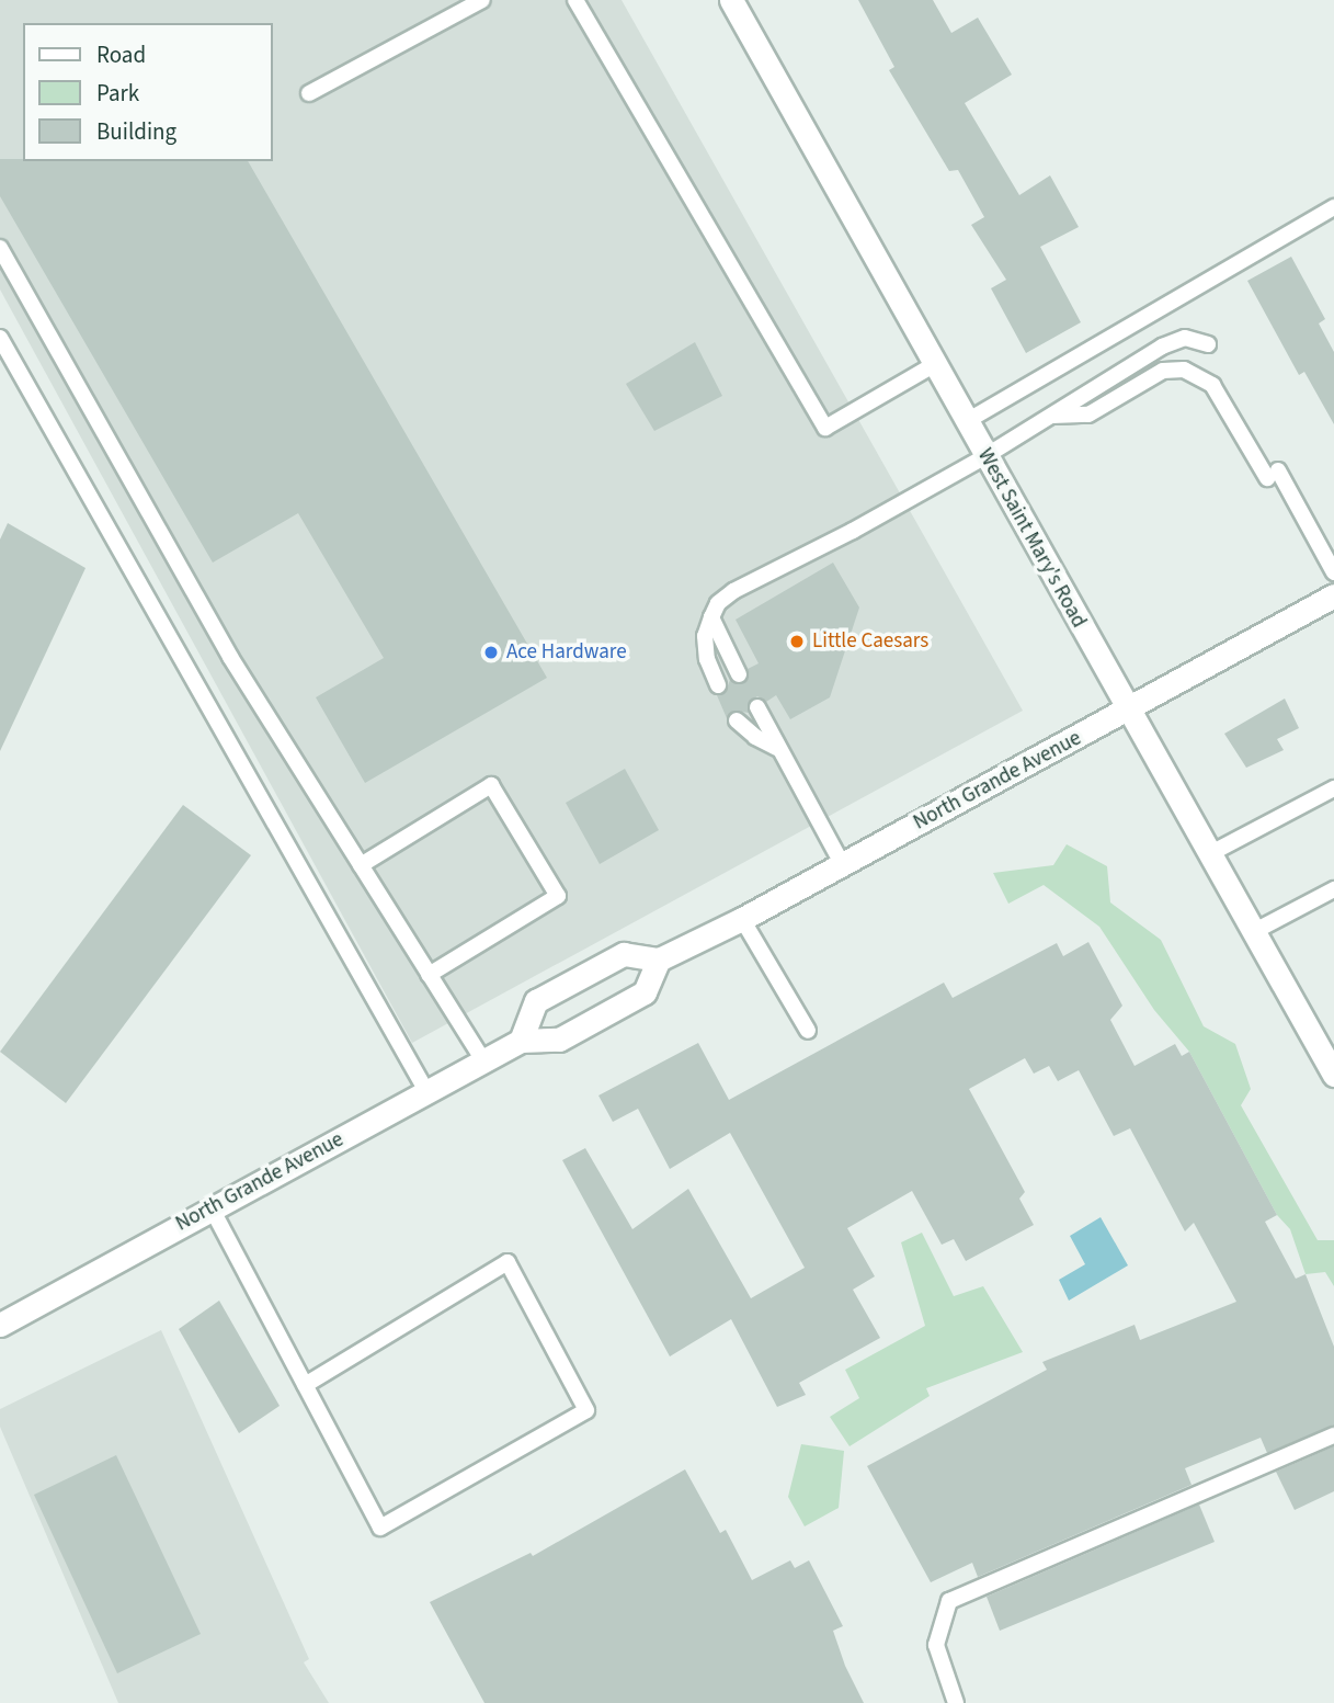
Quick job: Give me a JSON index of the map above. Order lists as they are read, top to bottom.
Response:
{
  "streets": {
    "main road": ["West Saint Mary's Road", "North Grande Avenue"]
  },
  "crossings": [
    ["West Saint Mary's Road", "North Grande Avenue"]
  ],
  "places": ["Little Caesars", "Ace Hardware"],
  "legend": ["Road", "Park", "Building"]
}
